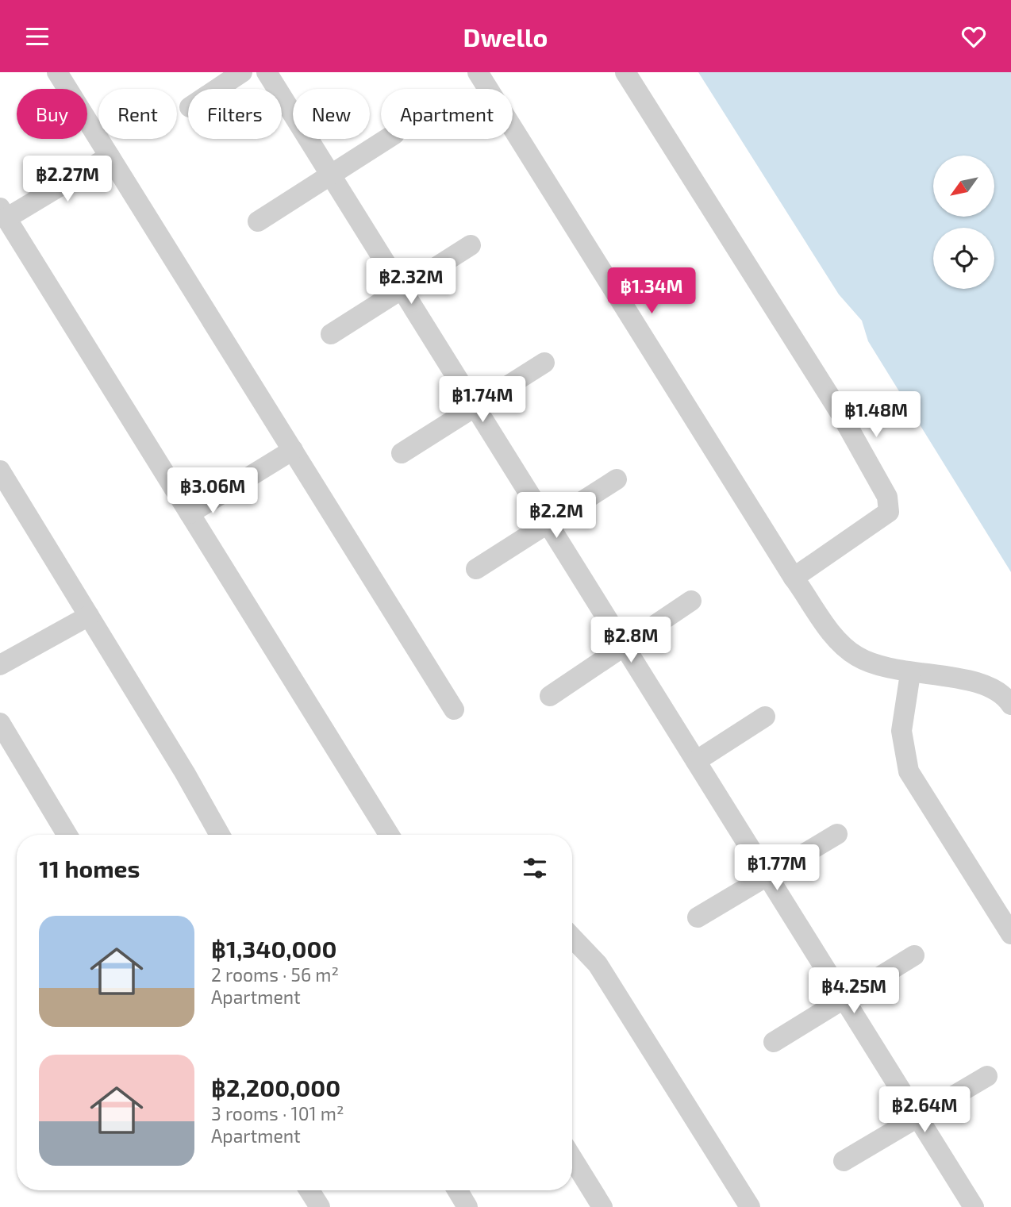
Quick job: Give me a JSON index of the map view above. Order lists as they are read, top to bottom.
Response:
{
  "north": "bottom left",
  "page": {
    "header": "Dwello",
    "chip": [
      "Buy",
      "Rent",
      "Filters",
      "New",
      "Apartment"
    ],
    "price": [
      "฿2.27M",
      "฿2.32M",
      "฿1.34M",
      "฿1.74M",
      "฿1.48M",
      "฿3.06M",
      "฿2.2M",
      "฿2.8M",
      "฿1.77M",
      "฿4.25M",
      "฿2.64M"
    ],
    "heading": "11 homes",
    "list": [
      {
        "name": "฿1,340,000",
        "note": "2 rooms · 56 m² · Apartment"
      },
      {
        "name": "฿2,200,000",
        "note": "3 rooms · 101 m² · Apartment"
      }
    ]
  }
}
